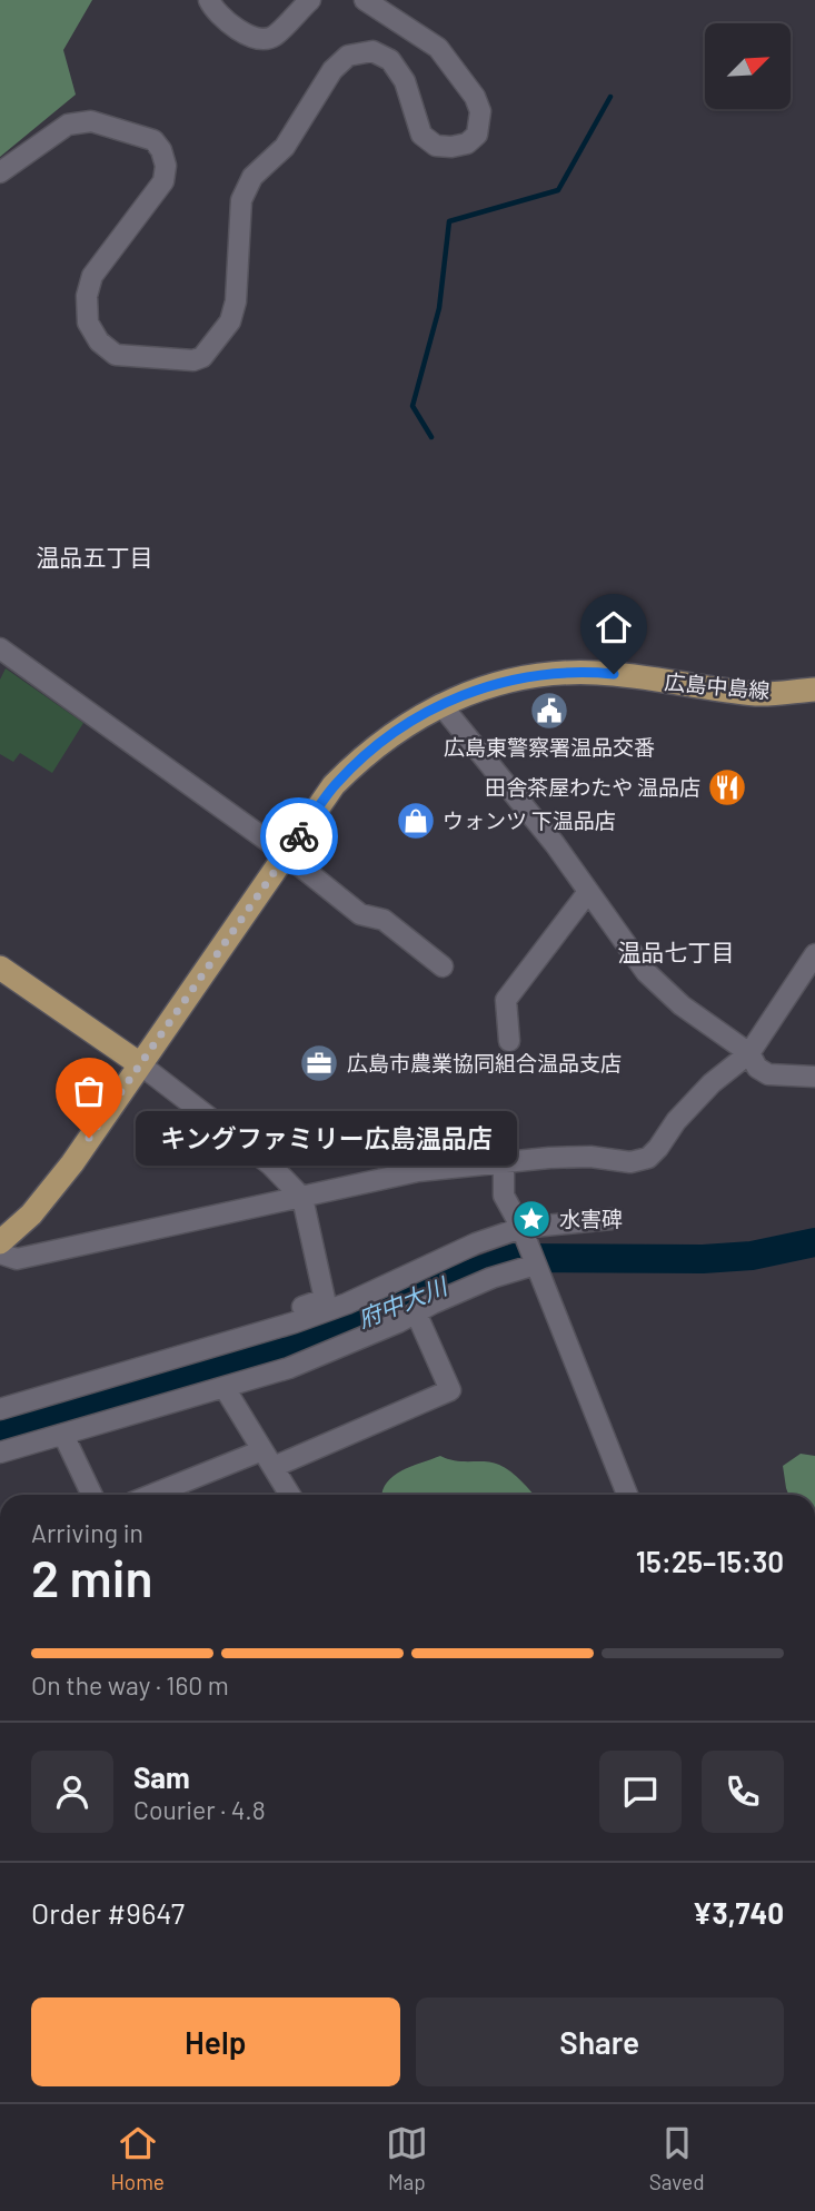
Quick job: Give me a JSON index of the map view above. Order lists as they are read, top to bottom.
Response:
{
  "streets": {
    "main road": ["広島中島線"]
  },
  "districts": ["温品五丁目", "温品七丁目"],
  "water": ["府中大川"],
  "places": {
    "public building": ["広島東警察署温品交番"],
    "restaurant": ["田舎茶屋わたや 温品店"],
    "shop": ["ウォンツ 下温品店"],
    "office": ["広島市農業協同組合温品支店"],
    "other": ["キングファミリー広島温品店"],
    "place": ["水害碑"]
  },
  "north": "top right",
  "page": {
    "bubble": "キングファミリー広島温品店",
    "heading": ["2 min", "Arriving in", "15:25–15:30"],
    "panel": [
      "Sam",
      "Courier · 4.8",
      "Order #9647",
      "¥3,740"
    ],
    "bar": "On the way · 160 m",
    "buttons": ["Help", "Share"],
    "tabs": ["Home", "Map", "Saved"]
  }
}
